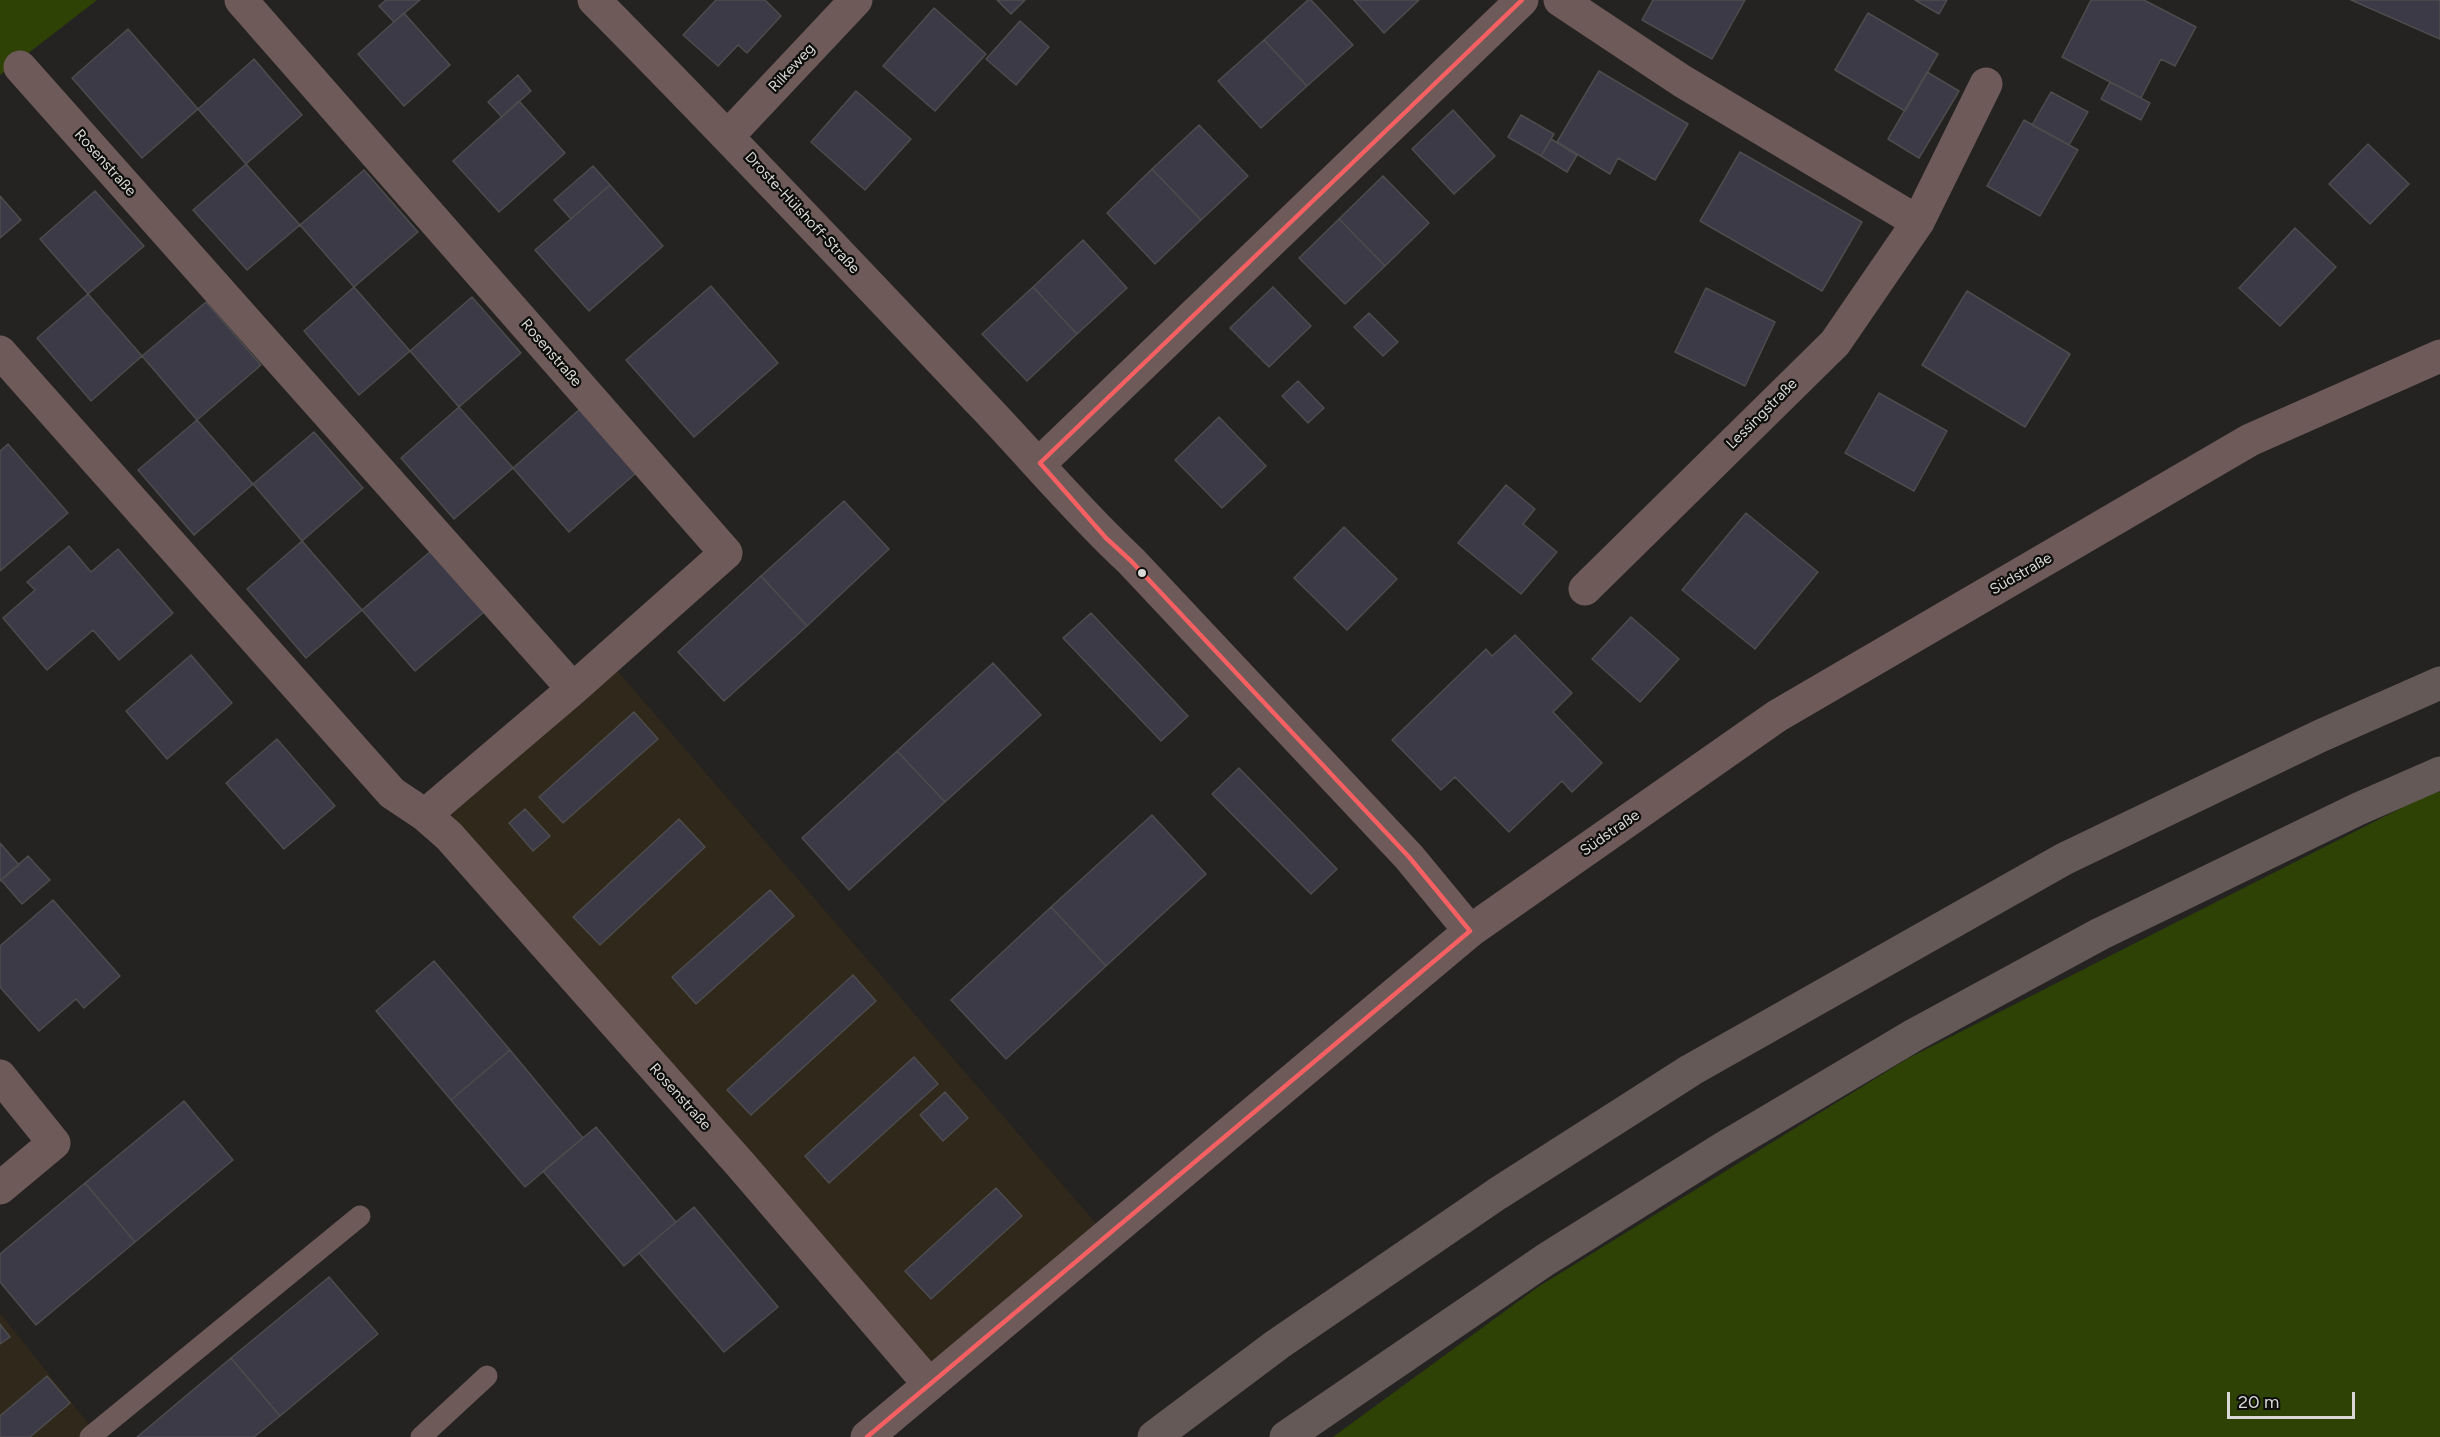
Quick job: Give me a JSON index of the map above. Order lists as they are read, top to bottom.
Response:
{
  "streets": {
    "street": [
      "Rilkeweg",
      "Rosenstraße",
      "Droste-Hülshoff-Straße",
      "Lessingstraße",
      "Südstraße"
    ]
  },
  "crossings": [
    ["Rilkeweg", "Droste-Hülshoff-Straße"],
    ["Rosenstraße", "Südstraße"],
    ["Droste-Hülshoff-Straße", "Südstraße"]
  ],
  "scale_bar": "20 m"
}
